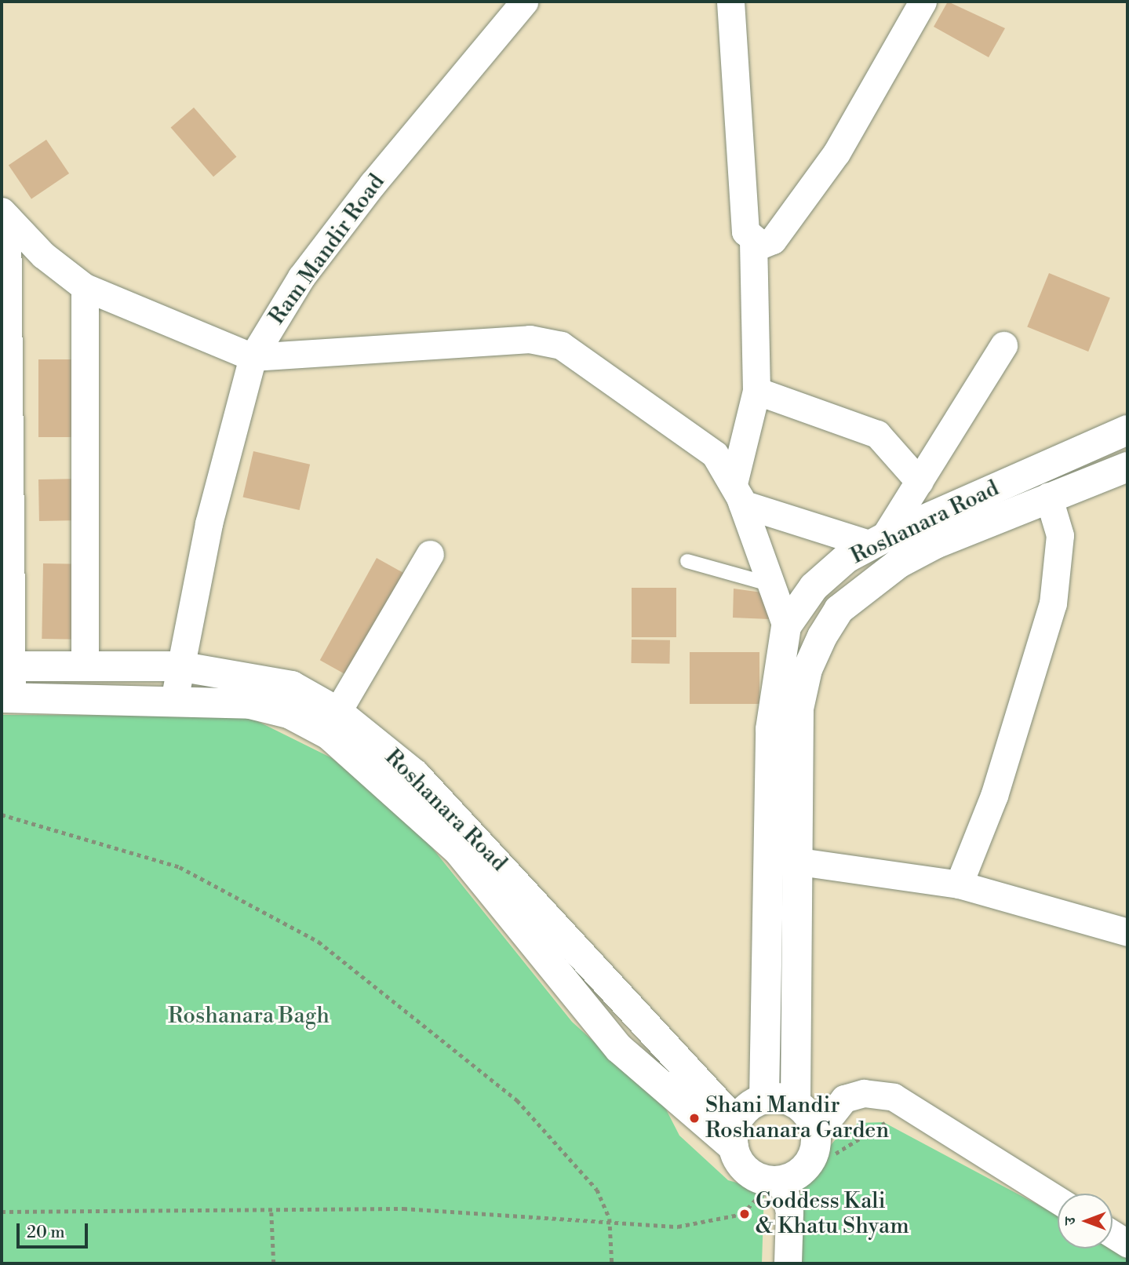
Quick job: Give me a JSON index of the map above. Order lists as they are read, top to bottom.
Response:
{
  "streets": {
    "street": ["Ram Mandir Road", "Roshanara Road"]
  },
  "crossings": [
    ["Ram Mandir Road", "Roshanara Road"]
  ],
  "parks": ["Roshanara Bagh"],
  "places": ["Shani Mandir Roshanara Garden", "Goddess Kali & Khatu Shyam"],
  "scale_bar": "20 m",
  "north": "left"
}
